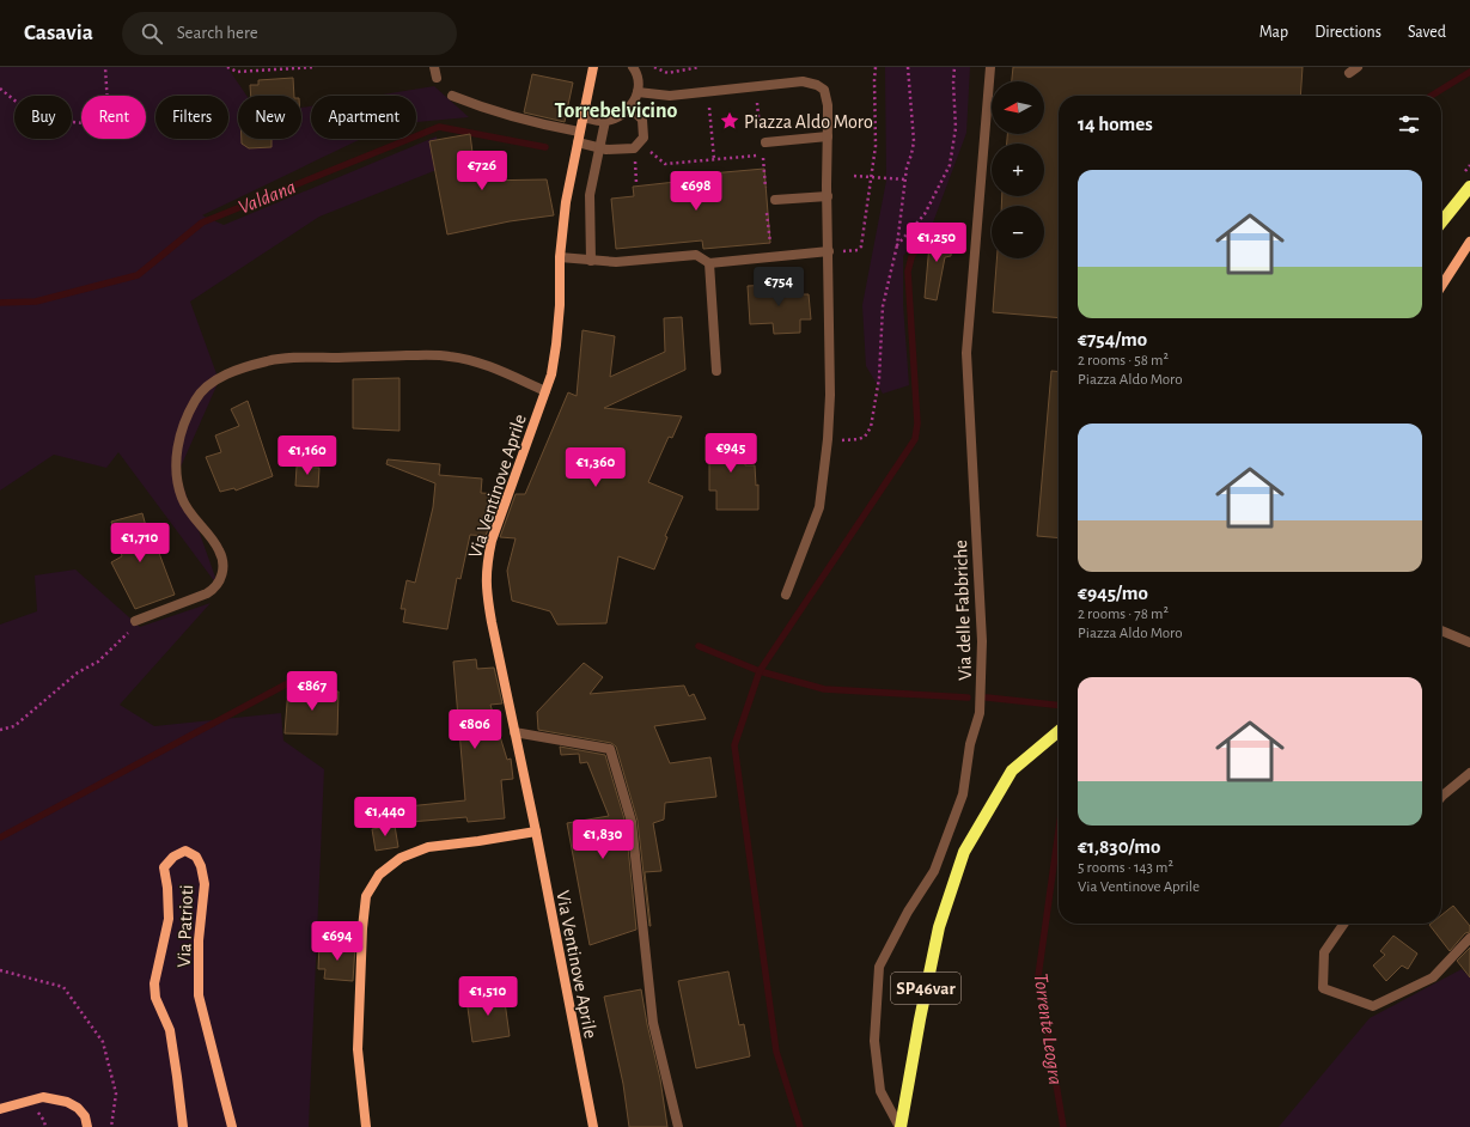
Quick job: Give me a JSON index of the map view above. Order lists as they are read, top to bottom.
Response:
{
  "streets": {
    "main road": ["SP46var"],
    "street": ["Via Ventinove Aprile", "Via delle Fabbriche", "Via Patrioti"]
  },
  "crossings": [
    ["Via delle Fabbriche", "SP46var"]
  ],
  "districts": ["Torrebelvicino"],
  "water": ["Valdana", "Torrente Leogra"],
  "places": {
    "place": ["Piazza Aldo Moro"]
  },
  "north": "left",
  "page": {
    "header": "Casavia",
    "search": "Search here",
    "nav": ["Map", "Directions", "Saved"],
    "map_buttons": ["+", "−"],
    "chip": [
      "Buy",
      "Rent",
      "Filters",
      "New",
      "Apartment"
    ],
    "heading": "14 homes",
    "price": [
      "€726",
      "€698",
      "€1,250",
      "€754",
      "€945",
      "€1,160",
      "€1,360",
      "€1,710",
      "€867",
      "€806",
      "€1,440",
      "€1,830",
      "€694",
      "€1,510"
    ],
    "list": [
      {
        "name": "€754/mo",
        "note": "2 rooms · 58 m² · Piazza Aldo Moro"
      },
      {
        "name": "€945/mo",
        "note": "2 rooms · 78 m² · Piazza Aldo Moro"
      },
      {
        "name": "€1,830/mo",
        "note": "5 rooms · 143 m² · Via Ventinove Aprile"
      }
    ]
  }
}
